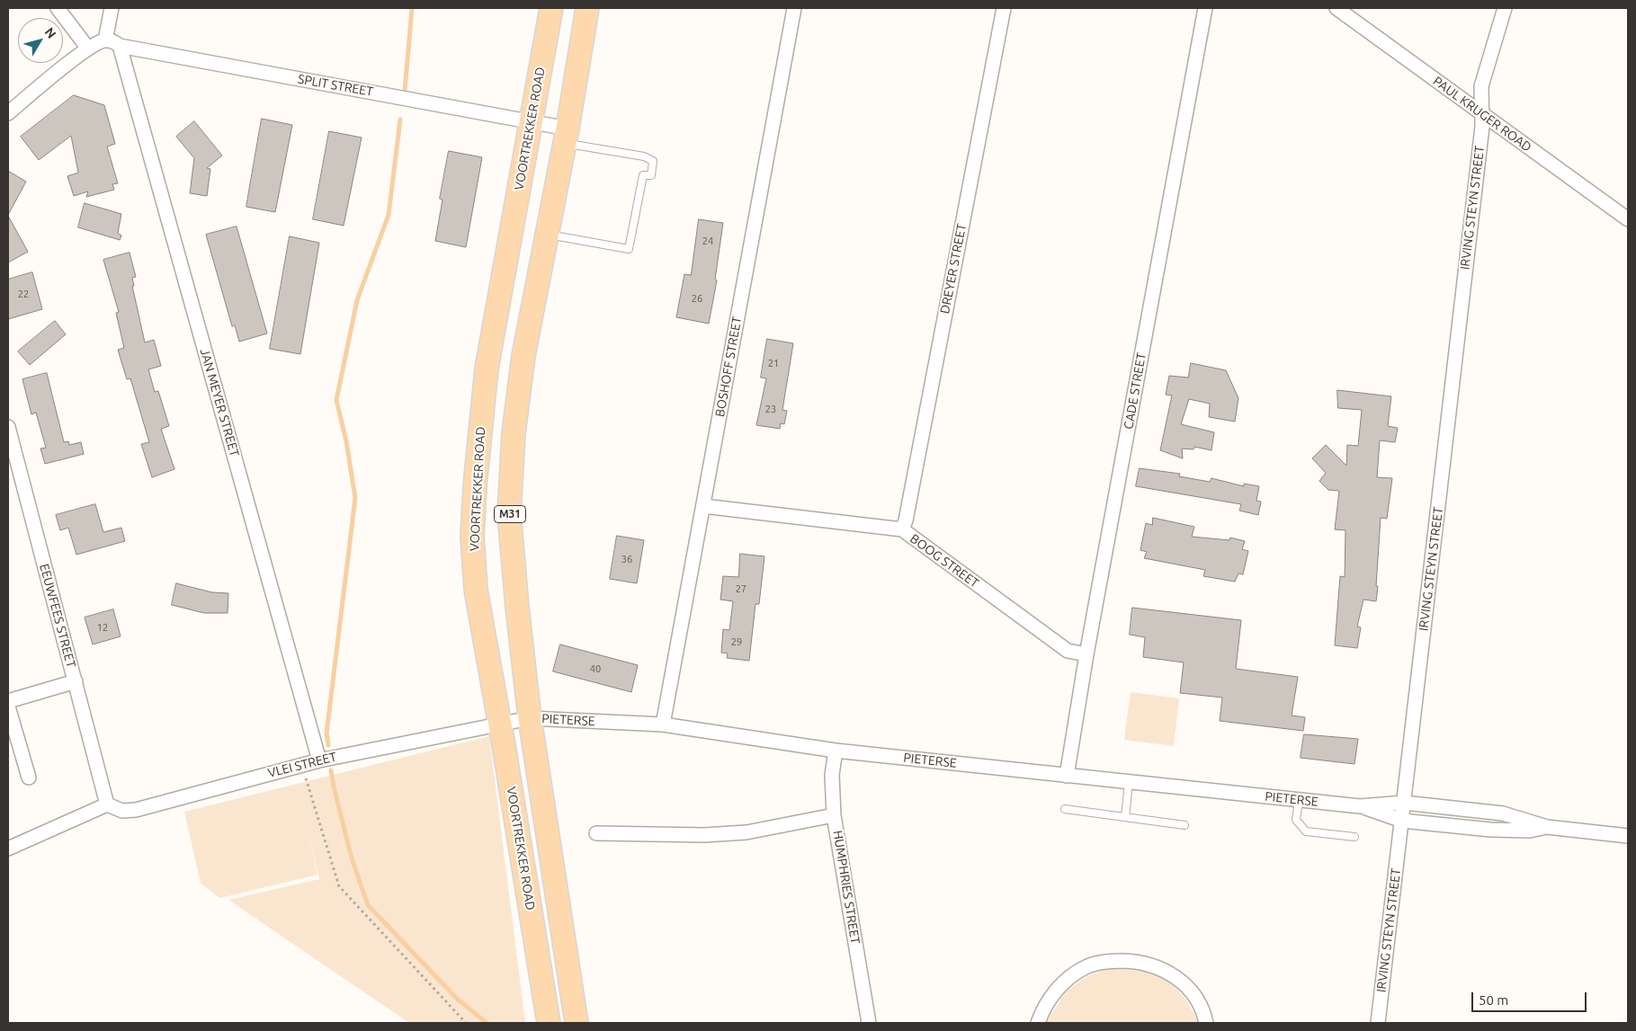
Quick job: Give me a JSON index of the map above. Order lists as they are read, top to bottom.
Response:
{
  "streets": {
    "main road": ["VOORTREKKER ROAD", "M31"],
    "street": [
      "SPLIT STREET",
      "PAUL KRUGER ROAD",
      "IRVING STEYN STREET",
      "DREYER STREET",
      "BOSHOFF STREET",
      "CADE STREET",
      "JAN MEYER STREET",
      "BOOG STREET",
      "EEUWFEES STREET",
      "PIETERSE",
      "VLEI STREET",
      "HUMPHRIES STREET"
    ]
  },
  "crossings": [
    ["SPLIT STREET", "VOORTREKKER ROAD"],
    ["SPLIT STREET", "JAN MEYER STREET"],
    ["SPLIT STREET", "M31"],
    ["PAUL KRUGER ROAD", "IRVING STEYN STREET"],
    ["VOORTREKKER ROAD", "PIETERSE"],
    ["VOORTREKKER ROAD", "VLEI STREET"],
    ["IRVING STEYN STREET", "PIETERSE"],
    ["DREYER STREET", "BOOG STREET"],
    ["BOSHOFF STREET", "BOOG STREET"],
    ["BOSHOFF STREET", "PIETERSE"],
    ["CADE STREET", "BOOG STREET"],
    ["CADE STREET", "PIETERSE"],
    ["JAN MEYER STREET", "VLEI STREET"],
    ["M31", "PIETERSE"],
    ["EEUWFEES STREET", "VLEI STREET"],
    ["PIETERSE", "VLEI STREET"],
    ["PIETERSE", "HUMPHRIES STREET"]
  ],
  "house_numbers": [
    "24",
    "22",
    "26",
    "21",
    "23",
    "36",
    "27",
    "12",
    "29",
    "40"
  ],
  "scale_bar": "50 m",
  "north": "top right"
}
